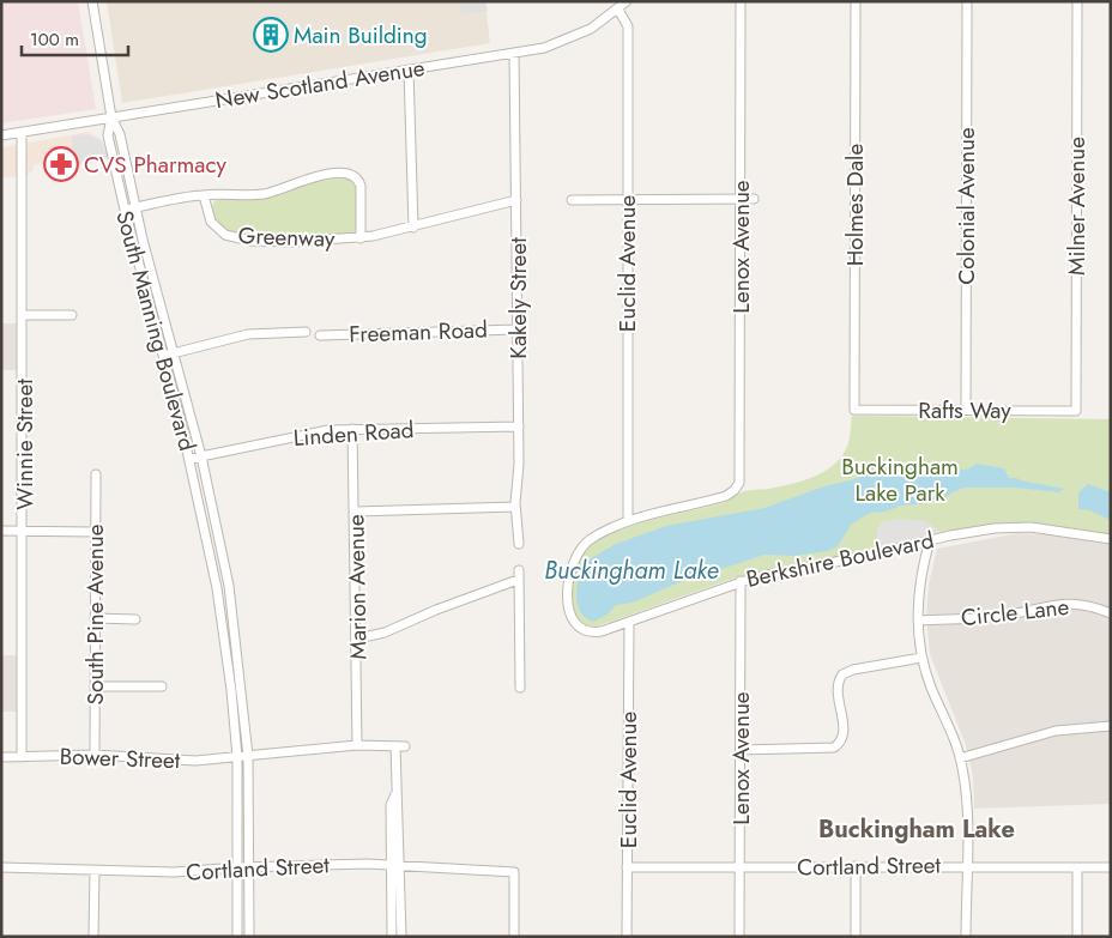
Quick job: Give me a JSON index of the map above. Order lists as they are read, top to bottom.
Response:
{
  "streets": {
    "street": [
      "New Scotland Avenue",
      "Holmes Dale",
      "Colonial Avenue",
      "Milner Avenue",
      "Greenway",
      "Lenox Avenue",
      "Euclid Avenue",
      "Kakely Street",
      "South Manning Boulevard",
      "Freeman Road",
      "Rafts Way",
      "Linden Road",
      "Winnie Street",
      "Berkshire Boulevard",
      "Marion Avenue",
      "Circle Lane",
      "South Pine Avenue",
      "Bower Street",
      "Cortland Street"
    ]
  },
  "crossings": [
    ["New Scotland Avenue", "Euclid Avenue"],
    ["New Scotland Avenue", "Kakely Street"],
    ["New Scotland Avenue", "South Manning Boulevard"],
    ["New Scotland Avenue", "Winnie Street"],
    ["Holmes Dale", "Rafts Way"],
    ["Colonial Avenue", "Rafts Way"],
    ["Milner Avenue", "Rafts Way"],
    ["Greenway", "Kakely Street"],
    ["Greenway", "South Manning Boulevard"],
    ["Lenox Avenue", "Berkshire Boulevard"],
    ["Lenox Avenue", "Cortland Street"],
    ["Euclid Avenue", "Berkshire Boulevard"],
    ["Euclid Avenue", "Cortland Street"],
    ["Kakely Street", "Freeman Road"],
    ["Kakely Street", "Linden Road"],
    ["South Manning Boulevard", "Linden Road"],
    ["South Manning Boulevard", "Bower Street"],
    ["South Manning Boulevard", "Cortland Street"],
    ["Linden Road", "Marion Avenue"],
    ["Winnie Street", "Bower Street"],
    ["Marion Avenue", "Bower Street"],
    ["South Pine Avenue", "Bower Street"]
  ],
  "districts": ["Buckingham Lake"],
  "water": ["Buckingham Lake"],
  "parks": ["Buckingham Lake Park"],
  "places": {
    "building": ["Main Building"],
    "pharmacy": ["CVS Pharmacy"]
  },
  "scale_bar": "100 m"
}
